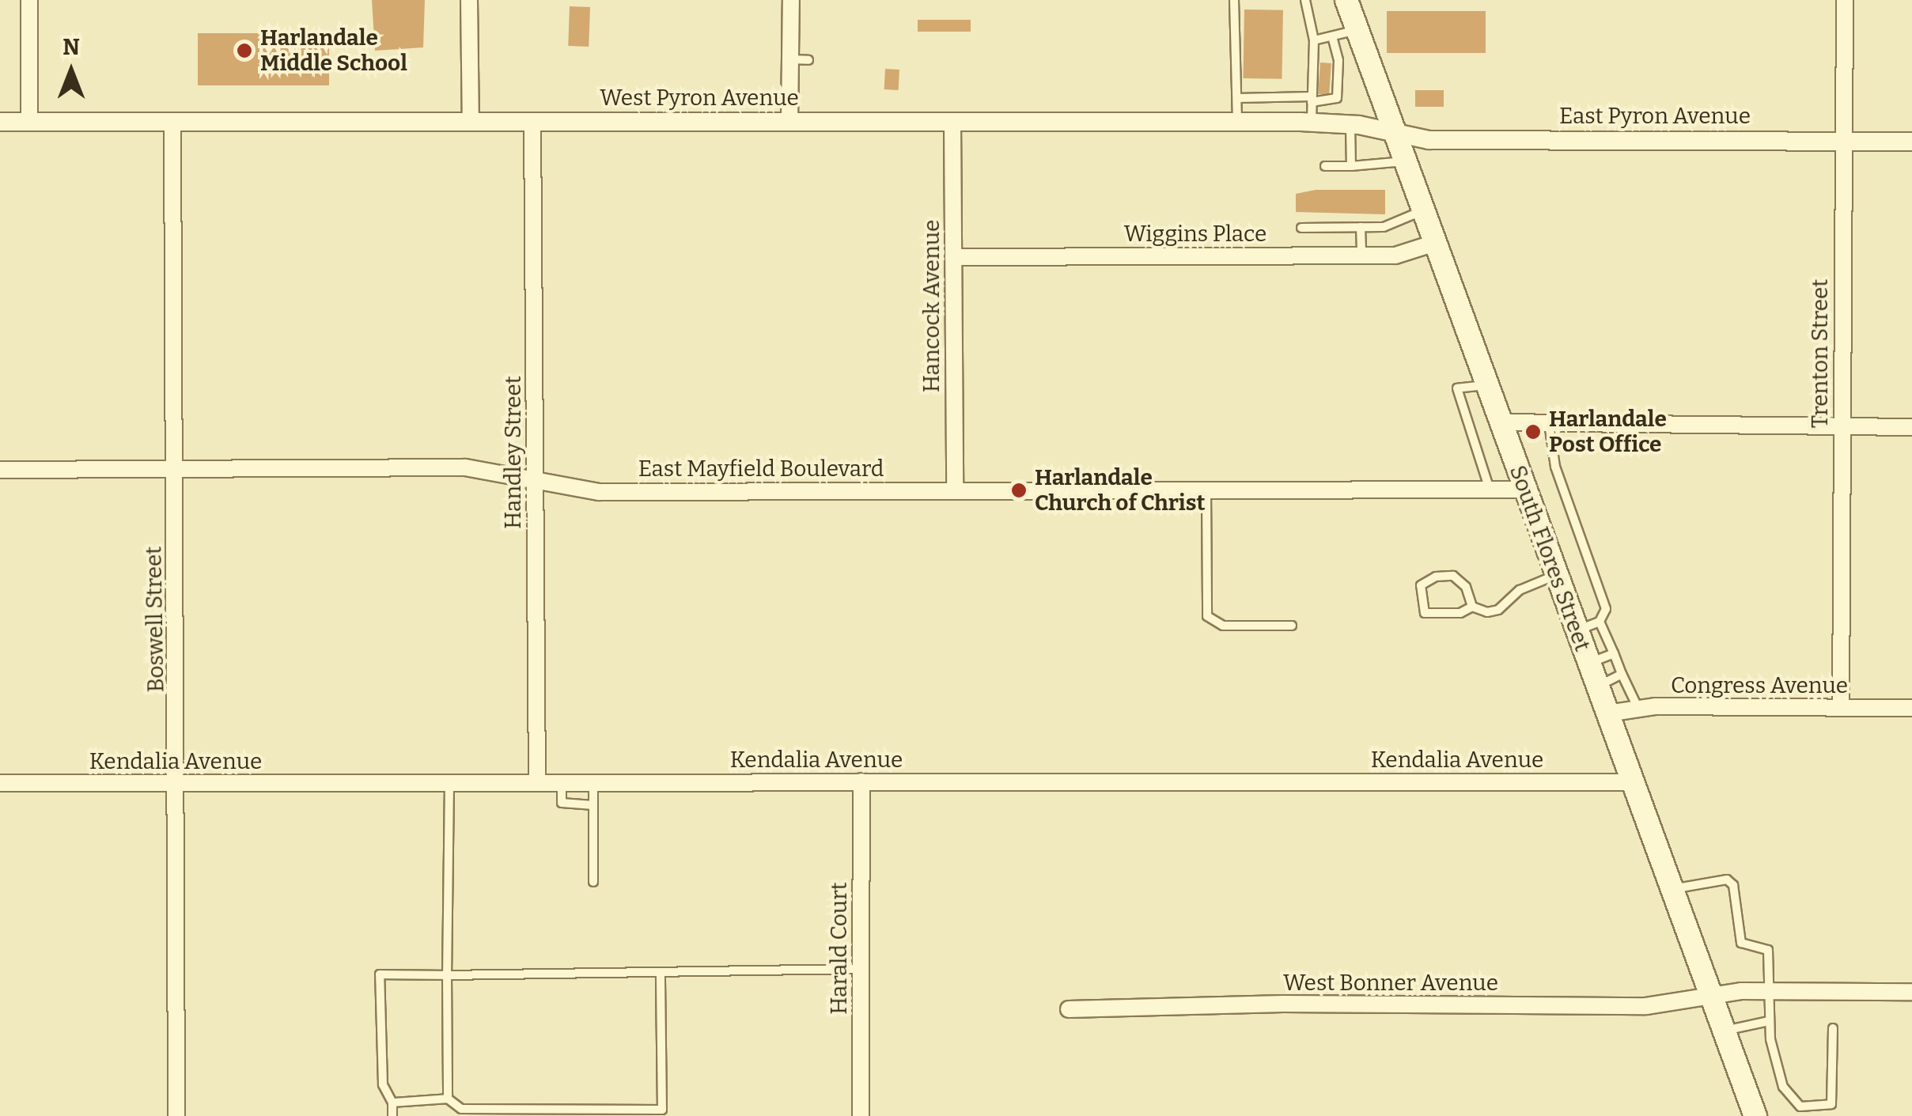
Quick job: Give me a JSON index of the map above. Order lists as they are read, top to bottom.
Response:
{
  "streets": {
    "main road": ["South Flores Street"],
    "street": [
      "West Pyron Avenue",
      "East Pyron Avenue",
      "Wiggins Place",
      "Hancock Avenue",
      "Trenton Street",
      "Handley Street",
      "East Mayfield Boulevard",
      "Boswell Street",
      "Congress Avenue",
      "Kendalia Avenue",
      "Harald Court",
      "West Bonner Avenue"
    ]
  },
  "crossings": [
    ["West Pyron Avenue", "East Pyron Avenue"],
    ["West Pyron Avenue", "Hancock Avenue"],
    ["West Pyron Avenue", "Handley Street"],
    ["West Pyron Avenue", "South Flores Street"],
    ["West Pyron Avenue", "Boswell Street"],
    ["East Pyron Avenue", "Trenton Street"],
    ["East Pyron Avenue", "South Flores Street"],
    ["Wiggins Place", "Hancock Avenue"],
    ["Wiggins Place", "South Flores Street"],
    ["Hancock Avenue", "East Mayfield Boulevard"],
    ["Trenton Street", "Congress Avenue"],
    ["Handley Street", "East Mayfield Boulevard"],
    ["Handley Street", "Kendalia Avenue"],
    ["East Mayfield Boulevard", "South Flores Street"],
    ["East Mayfield Boulevard", "Boswell Street"],
    ["South Flores Street", "Congress Avenue"],
    ["South Flores Street", "Kendalia Avenue"],
    ["South Flores Street", "West Bonner Avenue"],
    ["Boswell Street", "Kendalia Avenue"],
    ["Kendalia Avenue", "Harald Court"]
  ],
  "places": ["Harlandale Middle School", "Harlandale Post Office", "Harlandale Church of Christ"],
  "north": "top"
}
